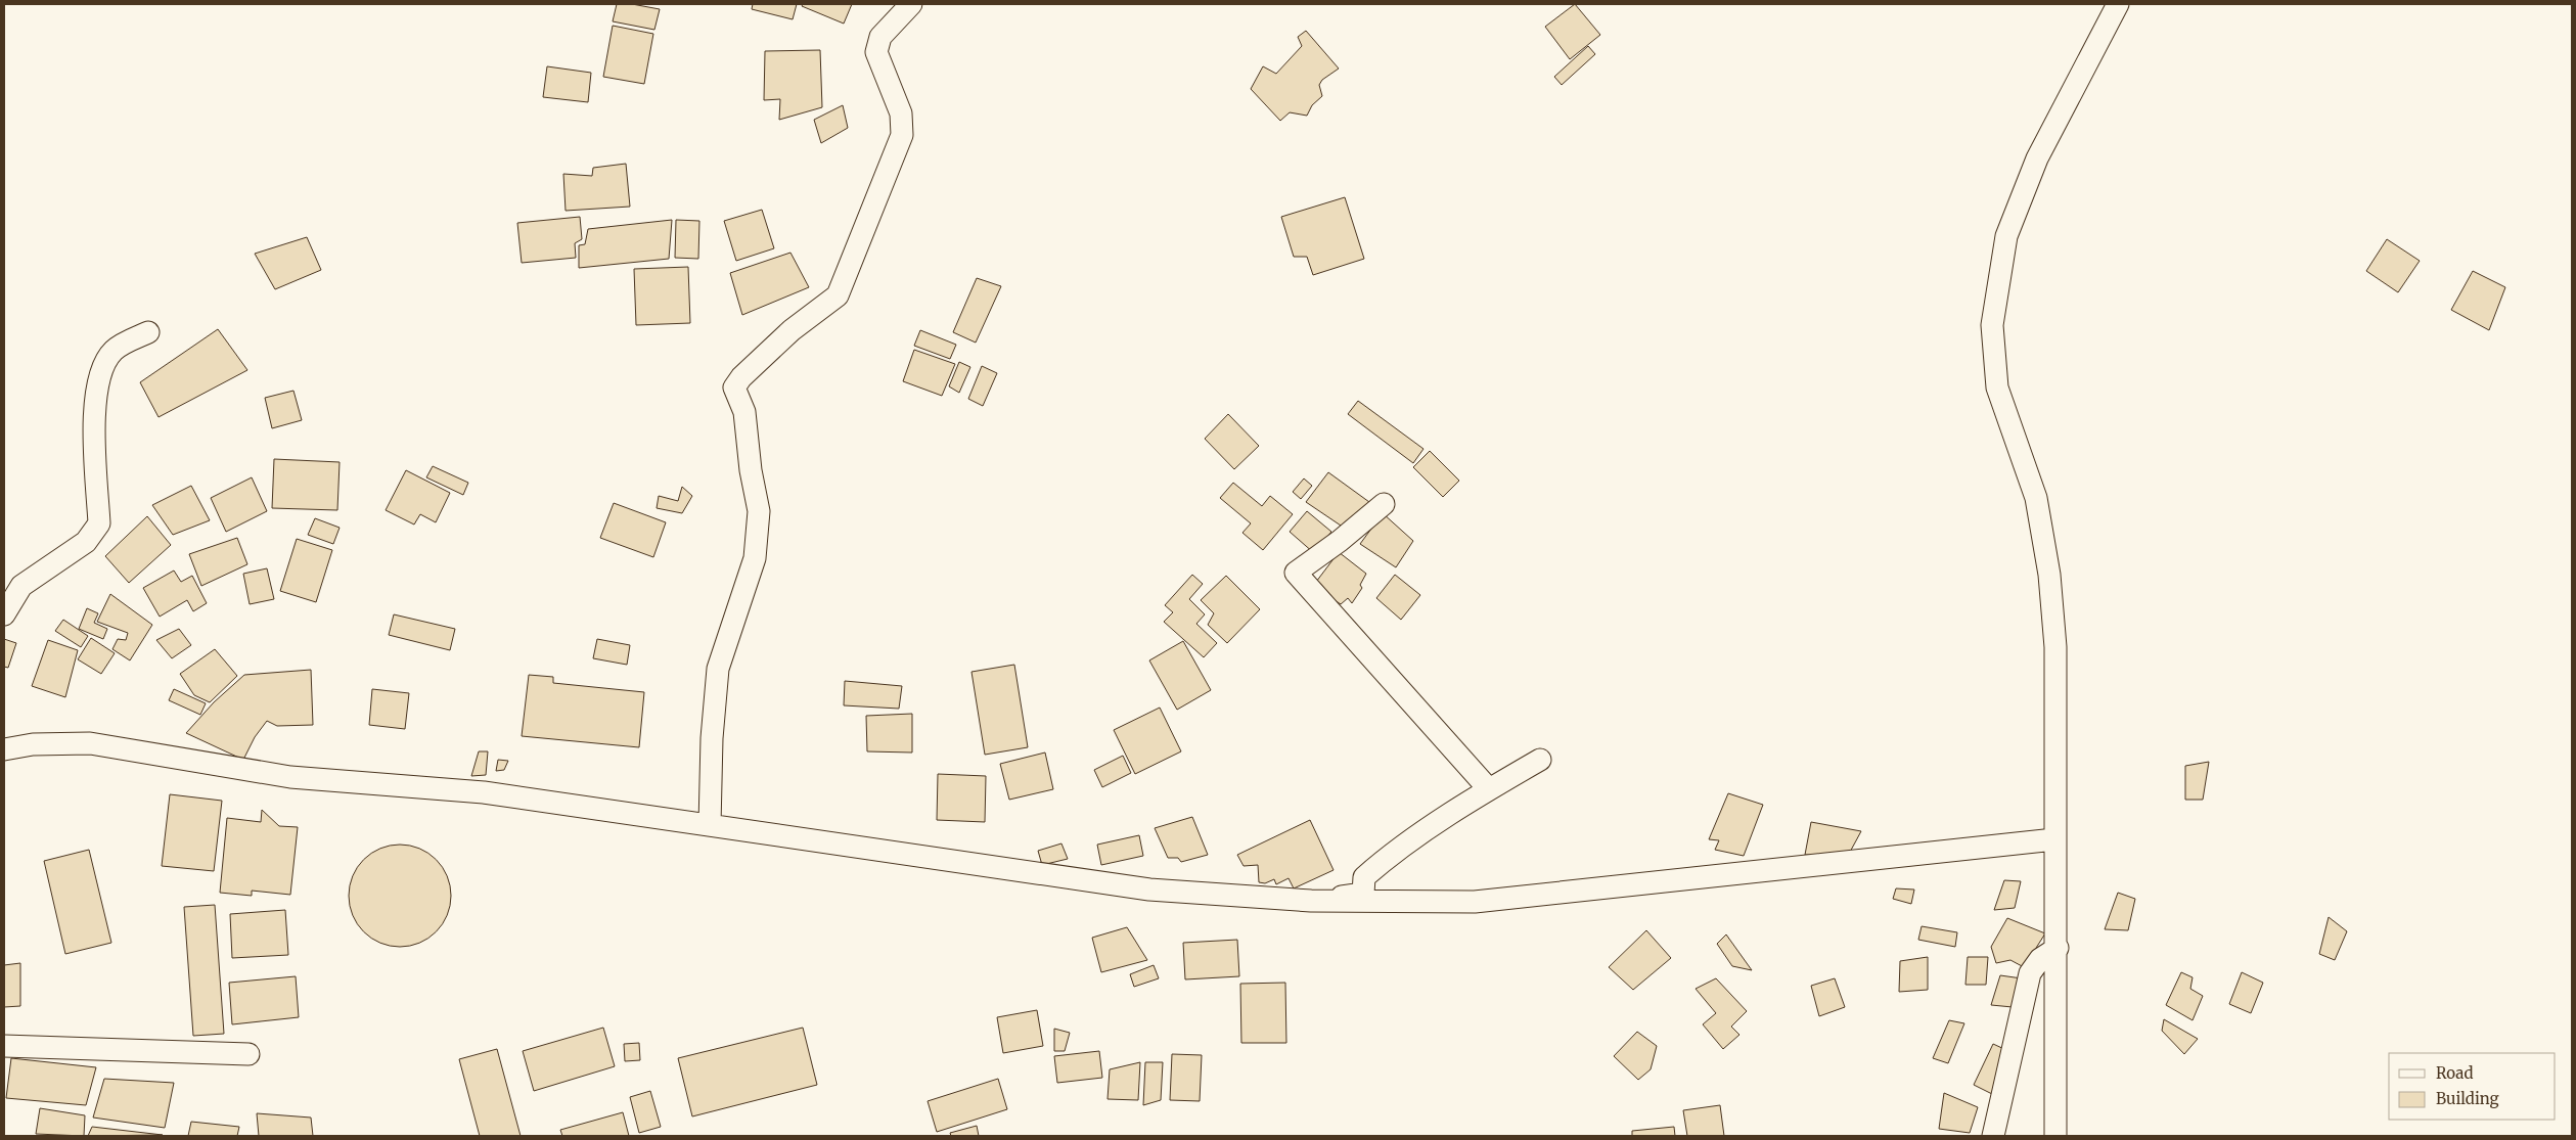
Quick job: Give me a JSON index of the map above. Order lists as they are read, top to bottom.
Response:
{
  "legend": ["Road", "Building"]
}
